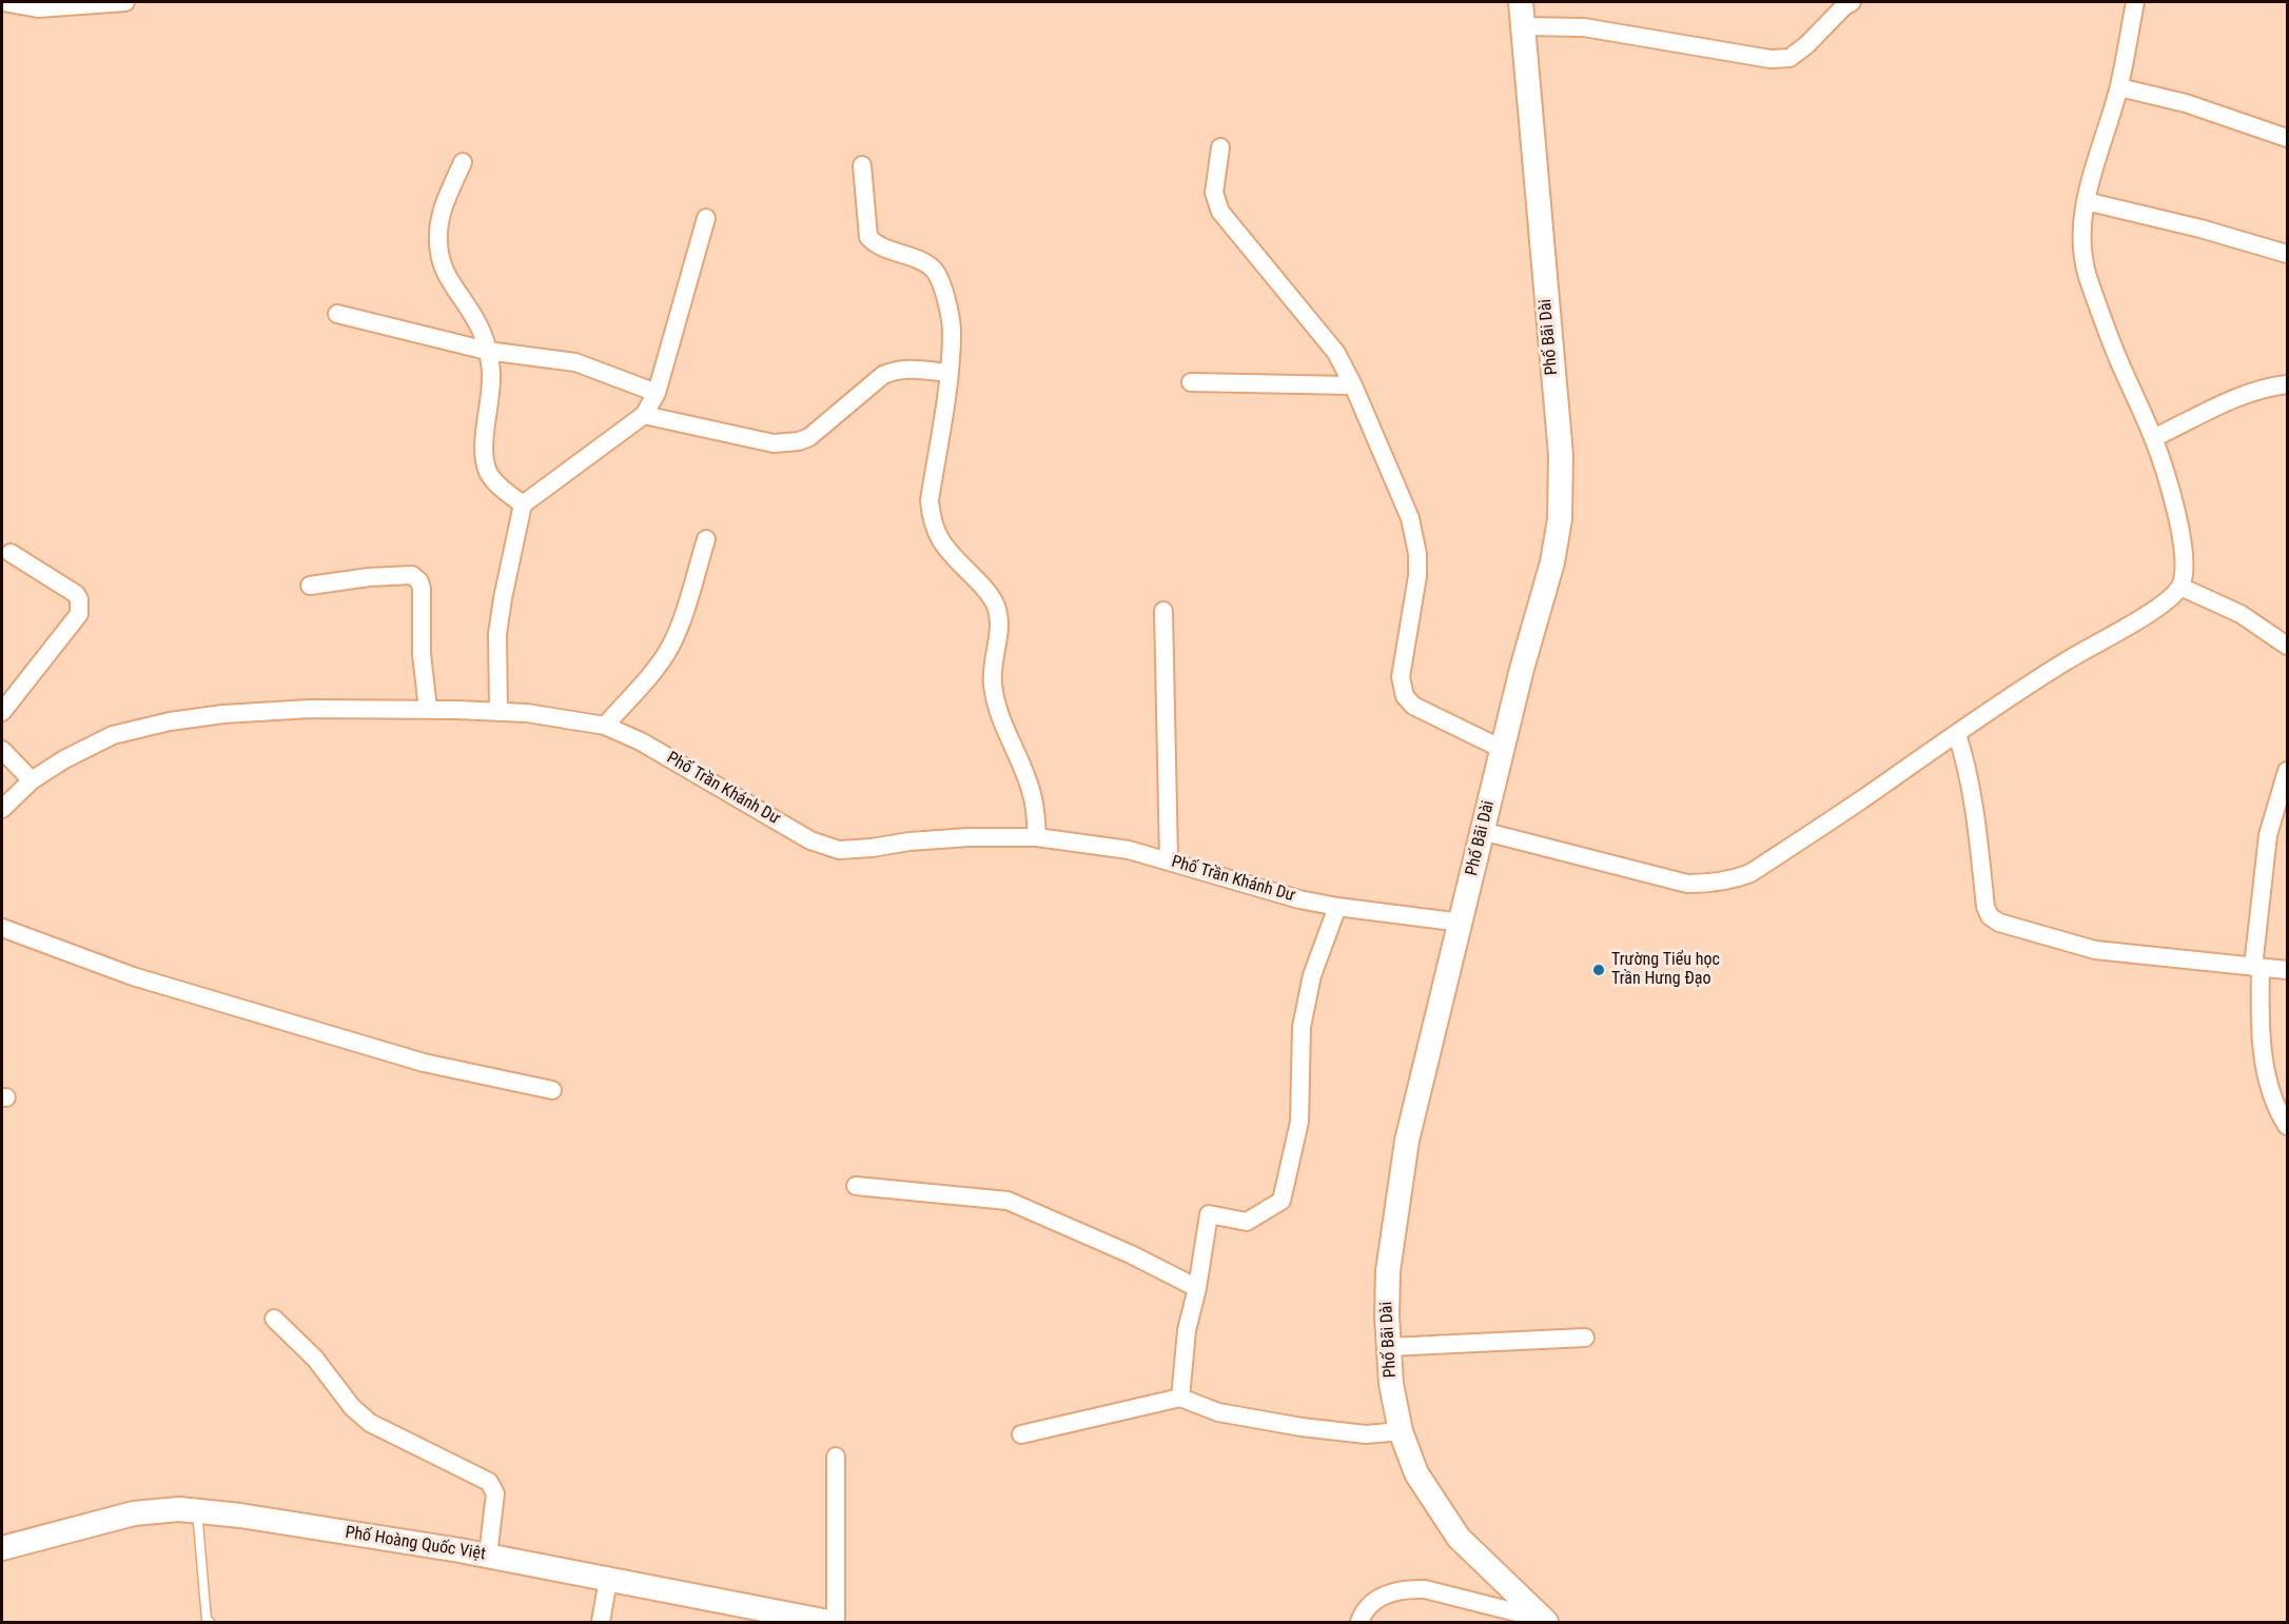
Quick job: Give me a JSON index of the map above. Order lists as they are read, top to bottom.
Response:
{
  "streets": {
    "street": ["Phố Bãi Dài", "Phố Trần Khánh Dư", "Phố Hoàng Quốc Việt"]
  },
  "crossings": [
    ["Phố Bãi Dài", "Phố Trần Khánh Dư"]
  ],
  "places": ["Trường Tiểu học Trần Hưng Đạo"]
}
